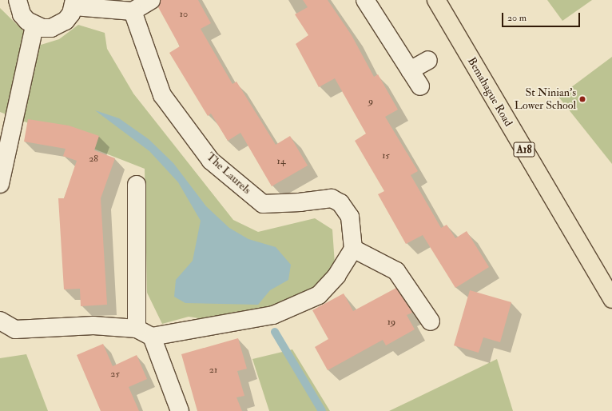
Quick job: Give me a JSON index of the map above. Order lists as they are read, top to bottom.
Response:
{
  "streets": {
    "highway": ["Bemahague Road", "A18"],
    "street": ["The Laurels"]
  },
  "places": ["St Ninian's Lower School"],
  "house_numbers": [
    "10",
    "9",
    "15",
    "28",
    "14",
    "19",
    "21",
    "25"
  ],
  "scale_bar": "20 m"
}
